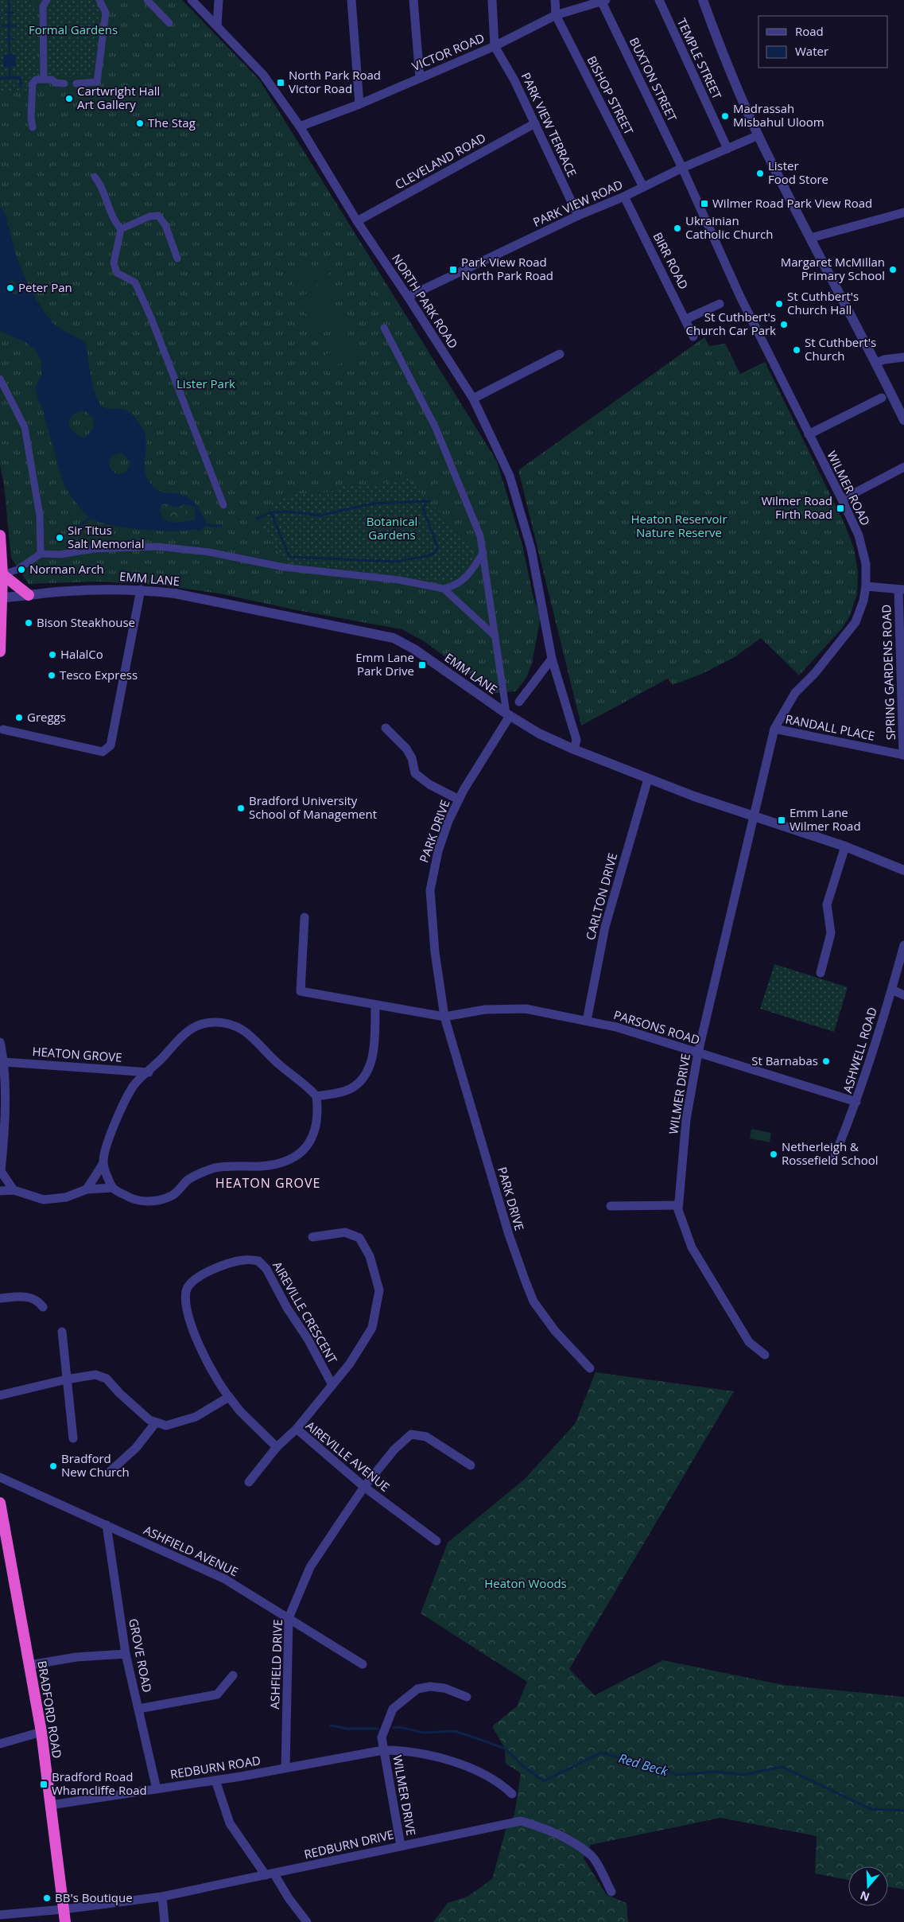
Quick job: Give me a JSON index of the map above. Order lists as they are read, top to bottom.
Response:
{
  "streets": {
    "highway": ["BRADFORD ROAD"],
    "street": [
      "VICTOR ROAD",
      "TEMPLE STREET",
      "BUXTON STREET",
      "BISHOP STREET",
      "PARK VIEW TERRACE",
      "CLEVELAND ROAD",
      "PARK VIEW ROAD",
      "BIRR ROAD",
      "NORTH PARK ROAD",
      "WILMER ROAD",
      "EMM LANE",
      "SPRING GARDENS ROAD",
      "RANDALL PLACE",
      "PARK DRIVE",
      "CARLTON DRIVE",
      "PARSONS ROAD",
      "ASHWELL ROAD",
      "HEATON GROVE",
      "WILMER DRIVE",
      "AIREVILLE CRESCENT",
      "AIREVILLE AVENUE",
      "ASHFIELD AVENUE",
      "GROVE ROAD",
      "ASHFIELD DRIVE",
      "REDBURN ROAD",
      "REDBURN DRIVE"
    ]
  },
  "crossings": [
    ["VICTOR ROAD", "BUXTON STREET"],
    ["VICTOR ROAD", "BISHOP STREET"],
    ["VICTOR ROAD", "PARK VIEW TERRACE"],
    ["VICTOR ROAD", "NORTH PARK ROAD"],
    ["TEMPLE STREET", "PARK VIEW ROAD"],
    ["BUXTON STREET", "PARK VIEW ROAD"],
    ["BUXTON STREET", "WILMER ROAD"],
    ["BISHOP STREET", "PARK VIEW ROAD"],
    ["PARK VIEW TERRACE", "CLEVELAND ROAD"],
    ["PARK VIEW TERRACE", "PARK VIEW ROAD"],
    ["CLEVELAND ROAD", "NORTH PARK ROAD"],
    ["PARK VIEW ROAD", "BIRR ROAD"],
    ["PARK VIEW ROAD", "NORTH PARK ROAD"],
    ["PARK VIEW ROAD", "WILMER ROAD"],
    ["WILMER ROAD", "EMM LANE"],
    ["WILMER ROAD", "RANDALL PLACE"],
    ["WILMER ROAD", "WILMER DRIVE"],
    ["EMM LANE", "PARK DRIVE"],
    ["EMM LANE", "CARLTON DRIVE"],
    ["EMM LANE", "WILMER DRIVE"],
    ["SPRING GARDENS ROAD", "RANDALL PLACE"],
    ["PARK DRIVE", "PARSONS ROAD"],
    ["CARLTON DRIVE", "PARSONS ROAD"],
    ["PARSONS ROAD", "ASHWELL ROAD"],
    ["PARSONS ROAD", "WILMER DRIVE"],
    ["WILMER DRIVE", "REDBURN ROAD"],
    ["WILMER DRIVE", "REDBURN DRIVE"],
    ["AIREVILLE AVENUE", "ASHFIELD DRIVE"],
    ["ASHFIELD AVENUE", "GROVE ROAD"],
    ["ASHFIELD AVENUE", "ASHFIELD DRIVE"],
    ["GROVE ROAD", "REDBURN ROAD"],
    ["ASHFIELD DRIVE", "REDBURN ROAD"],
    ["BRADFORD ROAD", "REDBURN ROAD"],
    ["BRADFORD ROAD", "REDBURN DRIVE"]
  ],
  "districts": ["HEATON GROVE"],
  "water": ["Red Beck"],
  "parks": [
    "Formal Gardens",
    "Lister Park",
    "Heaton Reservoir Nature Reserve",
    "Botanical Gardens",
    "Heaton Woods"
  ],
  "places": {
    "transit": [
      "North Park Road Victor Road",
      "Wilmer Road Park View Road",
      "Park View Road North Park Road",
      "Wilmer Road Firth Road",
      "Emm Lane Park Drive",
      "Emm Lane Wilmer Road",
      "Bradford Road Wharncliffe Road"
    ],
    "other": [
      "Cartwright Hall Art Gallery",
      "Madrassah Misbahul Uloom",
      "The Stag",
      "Lister Food Store",
      "Ukrainian Catholic Church",
      "Margaret McMillan Primary School",
      "Peter Pan",
      "St Cuthbert's Church Hall",
      "St Cuthbert's Church Car Park",
      "St Cuthbert's Church",
      "Sir Titus Salt Memorial",
      "Norman Arch",
      "Bison Steakhouse",
      "HalalCo",
      "Tesco Express",
      "Greggs",
      "Bradford University School of Management",
      "St Barnabas",
      "Netherleigh & Rossefield School",
      "Bradford New Church",
      "BB's Boutique"
    ]
  },
  "legend": ["Road", "Water"],
  "north": "bottom"
}
